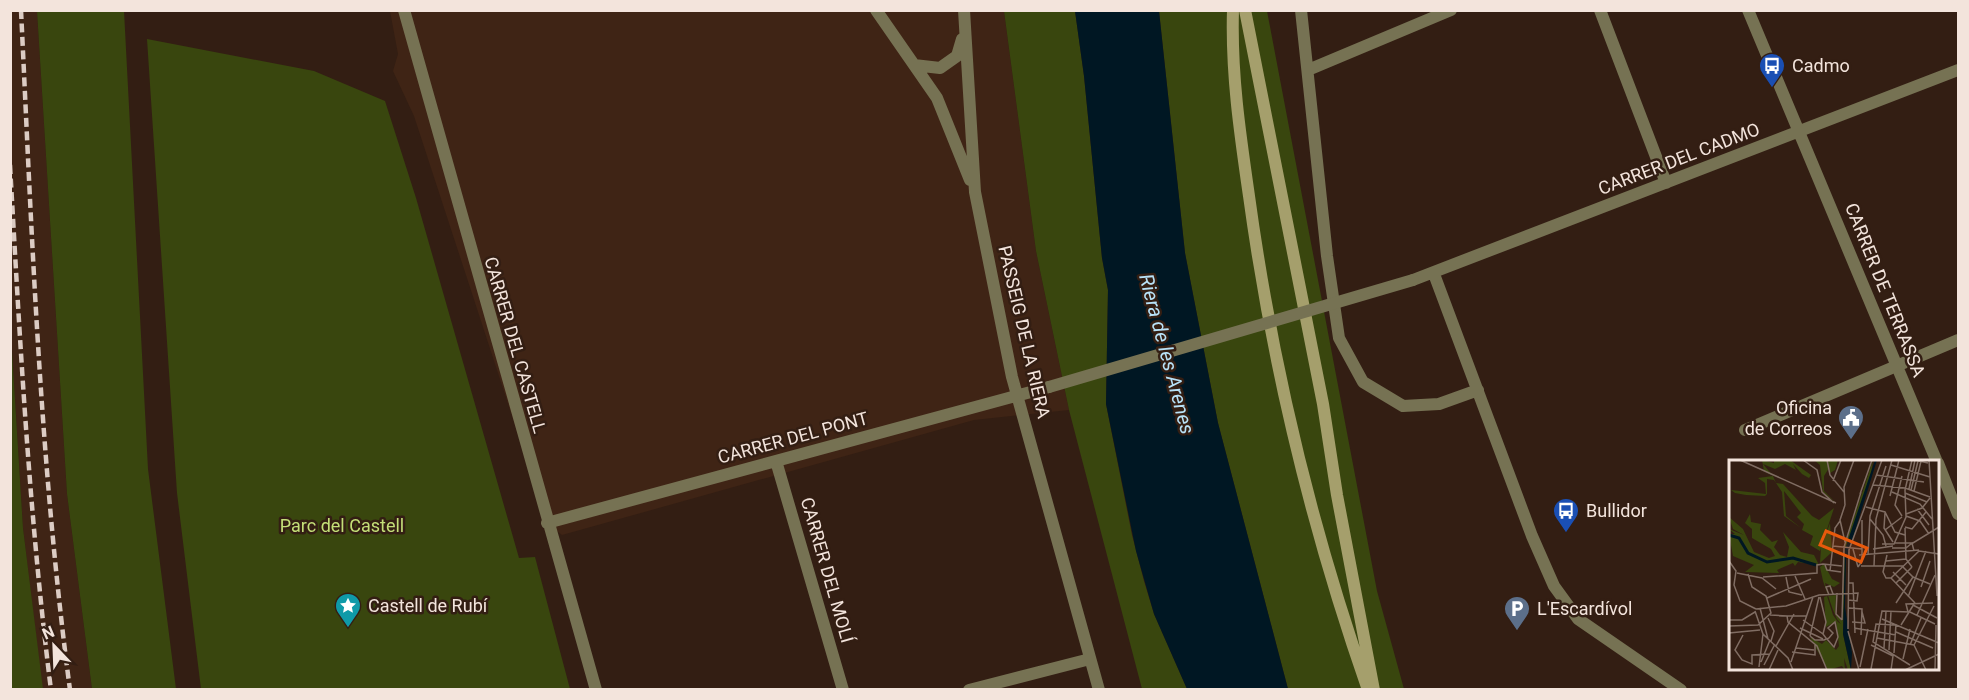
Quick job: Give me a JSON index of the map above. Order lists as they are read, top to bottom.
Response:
{
  "streets": {
    "street": [
      "CARRER DEL CADMO",
      "CARRER DE TERRASSA",
      "PASSEIG DE LA RIERA",
      "CARRER DEL CASTELL",
      "CARRER DEL PONT",
      "CARRER DEL MOLÍ"
    ]
  },
  "crossings": [
    ["CARRER DEL CADMO", "CARRER DE TERRASSA"],
    ["CARRER DEL CADMO", "CARRER DEL PONT"],
    ["PASSEIG DE LA RIERA", "CARRER DEL PONT"],
    ["CARRER DEL CASTELL", "CARRER DEL PONT"],
    ["CARRER DEL PONT", "CARRER DEL MOLÍ"]
  ],
  "water": ["Riera de les Arenes"],
  "parks": ["Parc del Castell"],
  "places": {
    "bus stop": ["Cadmo", "Bullidor"],
    "public building": ["Oficina de Correos"],
    "place": ["Castell de Rubí"],
    "parking": ["L'Escardívol"]
  },
  "north": "top left"
}
